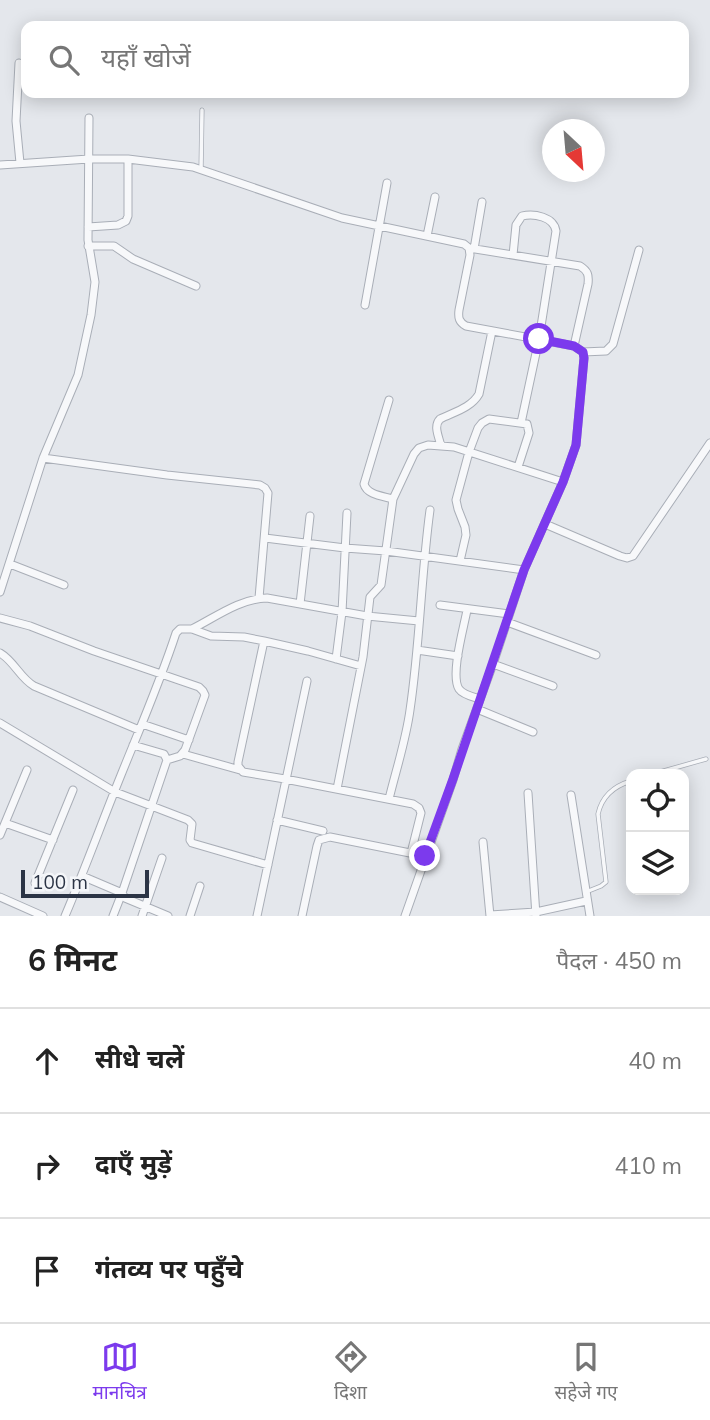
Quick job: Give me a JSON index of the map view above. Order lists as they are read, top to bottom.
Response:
{
  "scale_bar": "100 m",
  "north": "bottom right",
  "page": {
    "search": "यहाँ खोजें",
    "scale": "100 m",
    "heading": ["6 मिनट", "पैदल · 450 m"],
    "list": [
      ["सीधे चलें", "40 m"],
      ["दाएँ मुड़ें", "410 m"],
      "गंतव्य पर पहुँचे"
    ],
    "nav": ["मानचित्र", "दिशा", "सहेजे गए"]
  }
}
